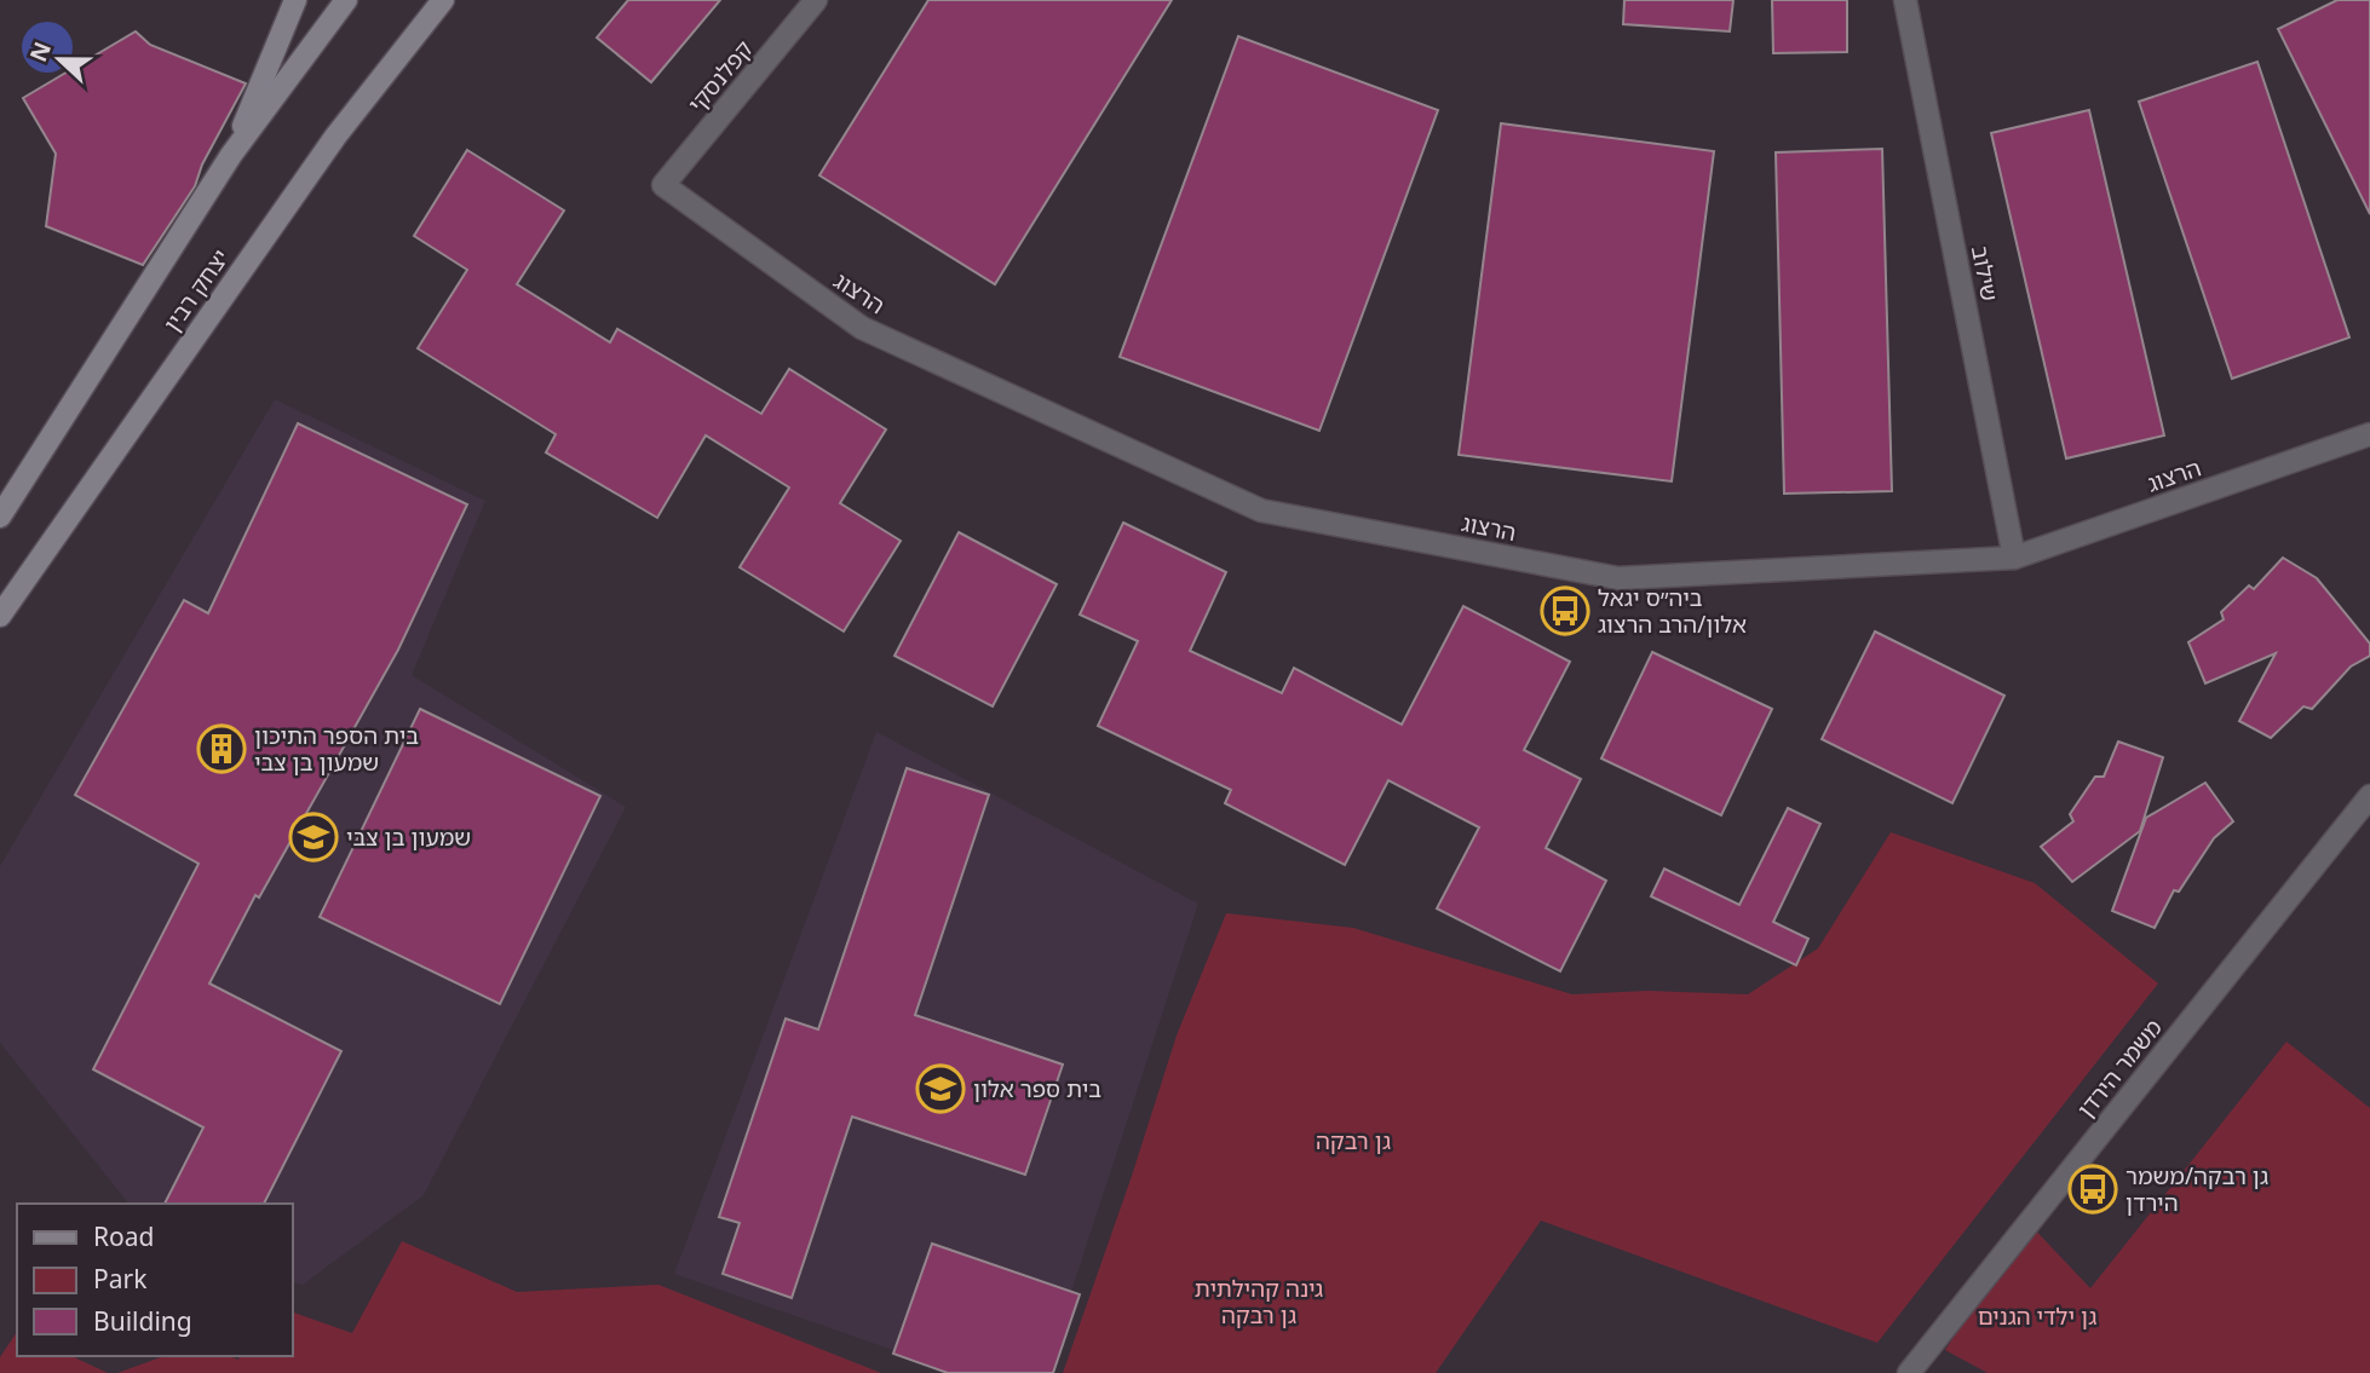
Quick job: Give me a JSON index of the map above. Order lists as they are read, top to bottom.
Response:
{
  "streets": {
    "main road": ["יצחק רבין"],
    "street": [
      "קפלנסקי",
      "שילוב",
      "הרצוג",
      "משמר הירדן"
    ]
  },
  "crossings": [
    ["קפלנסקי", "הרצוג"],
    ["שילוב", "הרצוג"]
  ],
  "parks": ["גן רבקה", "גינה קהילתית גן רבקה", "גן ילדי הגנים"],
  "places": {
    "bus stop": ["ביה״ס יגאל אלון/הרב הרצוג", "גן רבקה/משמר הירדן"],
    "building": ["בית הספר התיכון שמעון בן צבי"],
    "school or university": ["שמעון בן צבי", "בית ספר אלון"]
  },
  "legend": ["Road", "Park", "Building"],
  "north": "left"
}
